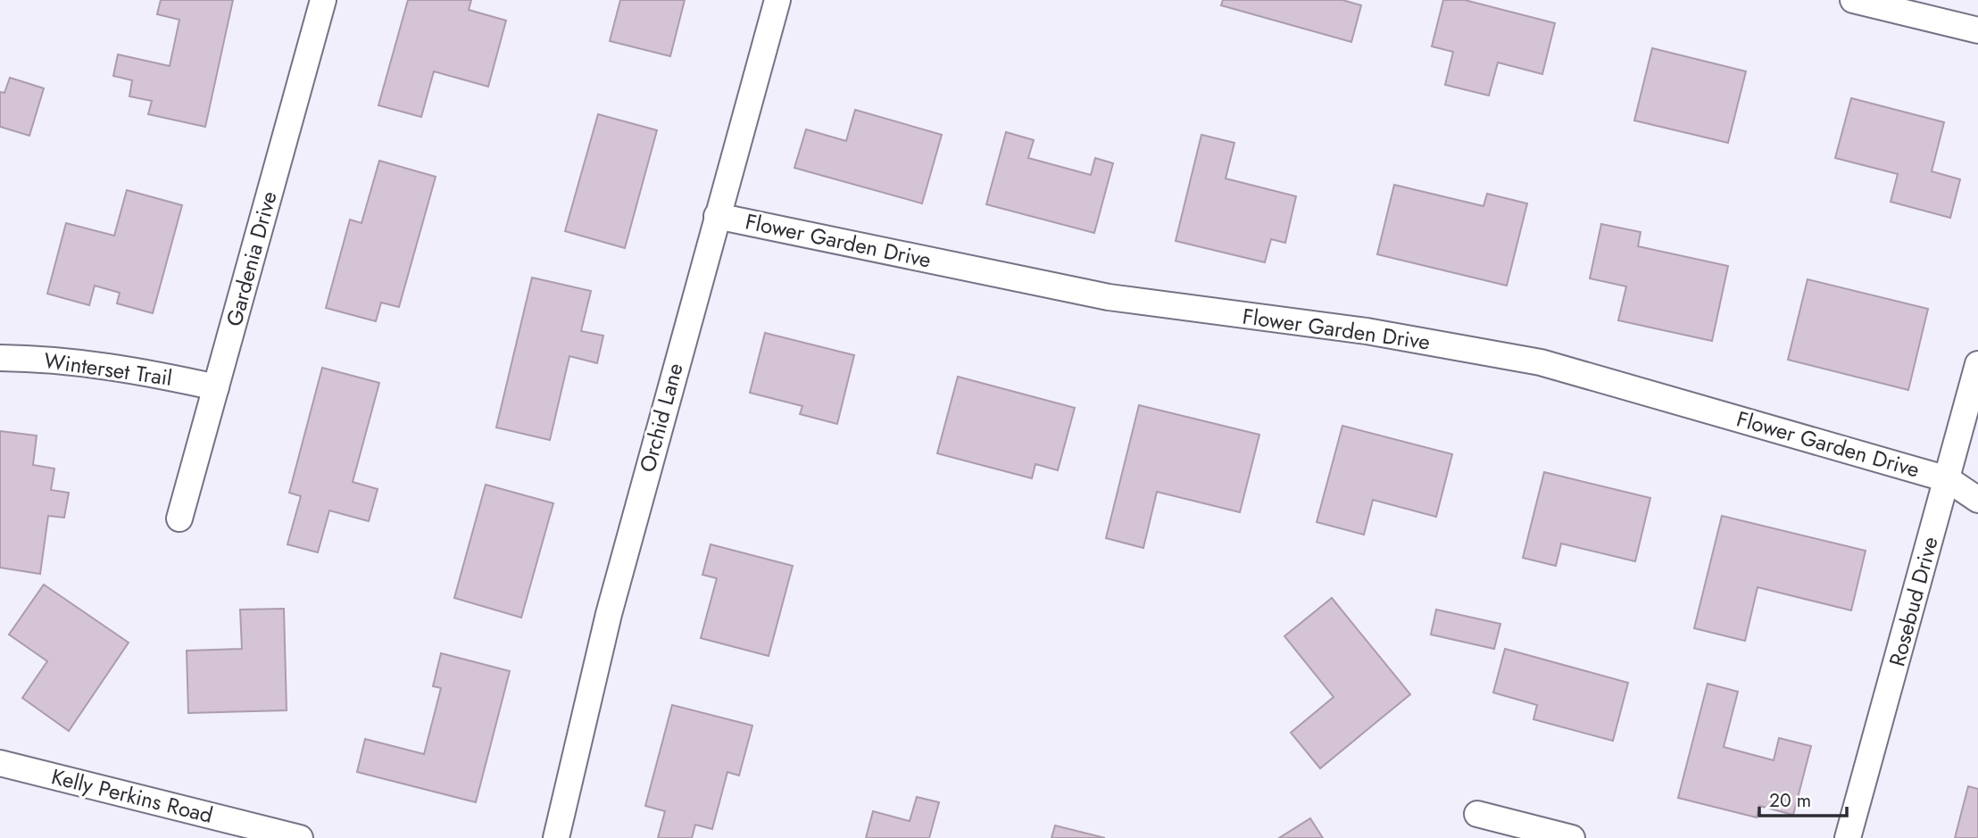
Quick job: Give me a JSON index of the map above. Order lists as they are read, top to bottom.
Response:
{
  "streets": {
    "street": [
      "Flower Garden Drive",
      "Gardenia Drive",
      "Winterset Trail",
      "Orchid Lane",
      "Rosebud Drive",
      "Kelly Perkins Road"
    ]
  },
  "crossings": [
    ["Flower Garden Drive", "Orchid Lane"],
    ["Flower Garden Drive", "Rosebud Drive"],
    ["Gardenia Drive", "Winterset Trail"]
  ],
  "scale_bar": "20 m"
}
